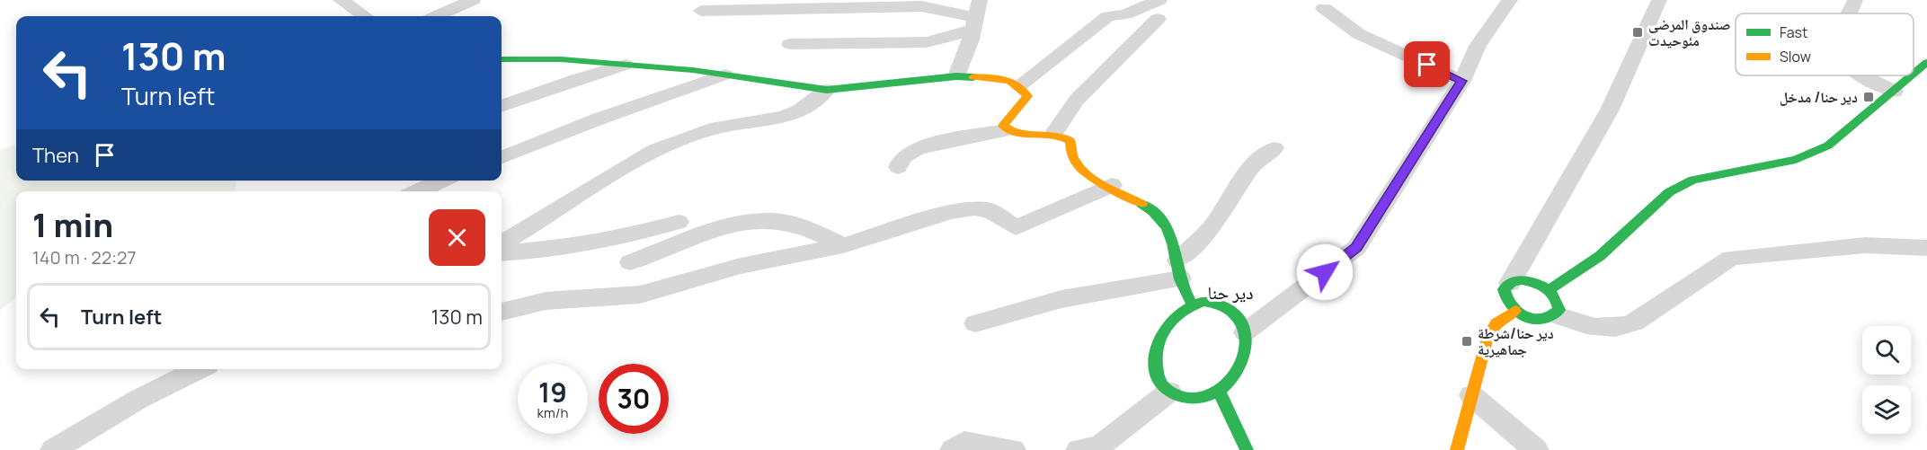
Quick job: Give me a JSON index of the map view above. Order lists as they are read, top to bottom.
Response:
{
  "districts": ["دير حنا"],
  "places": {
    "transit": ["صندوق المرضى مئوحيدت", "دير حنا/ مدخل", "دير حنا/شرطة جماهيرية"]
  },
  "legend": ["Fast", "Slow"],
  "page": {
    "turn": ["130 m", "Turn left"],
    "then": "Then",
    "heading": ["1 min", "140 m · 22:27"],
    "list": [
      {
        "name": "Turn left",
        "value": "130 m"
      }
    ],
    "speed": "19 km/h",
    "limit": "30"
  }
}
